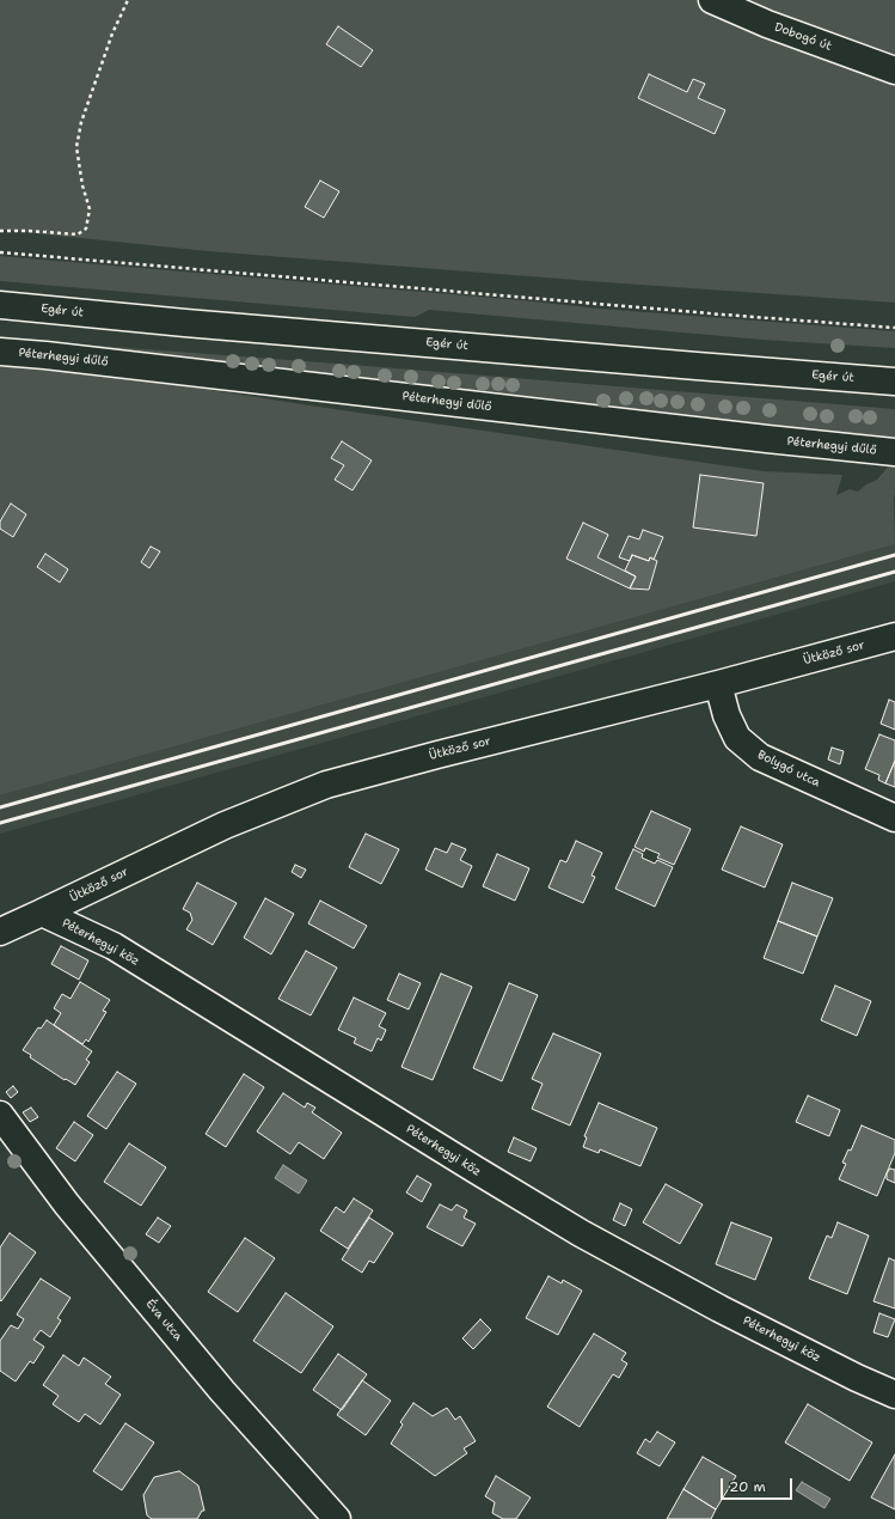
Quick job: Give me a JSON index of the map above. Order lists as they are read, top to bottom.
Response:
{
  "streets": {
    "street": [
      "Dobogó út",
      "Egér út",
      "Péterhegyi dűlő",
      "Ütköző sor",
      "Bolygó utca",
      "Péterhegyi köz",
      "Éva utca"
    ]
  },
  "crossings": [
    ["Ütköző sor", "Bolygó utca"],
    ["Ütköző sor", "Péterhegyi köz"]
  ],
  "scale_bar": "20 m"
}
